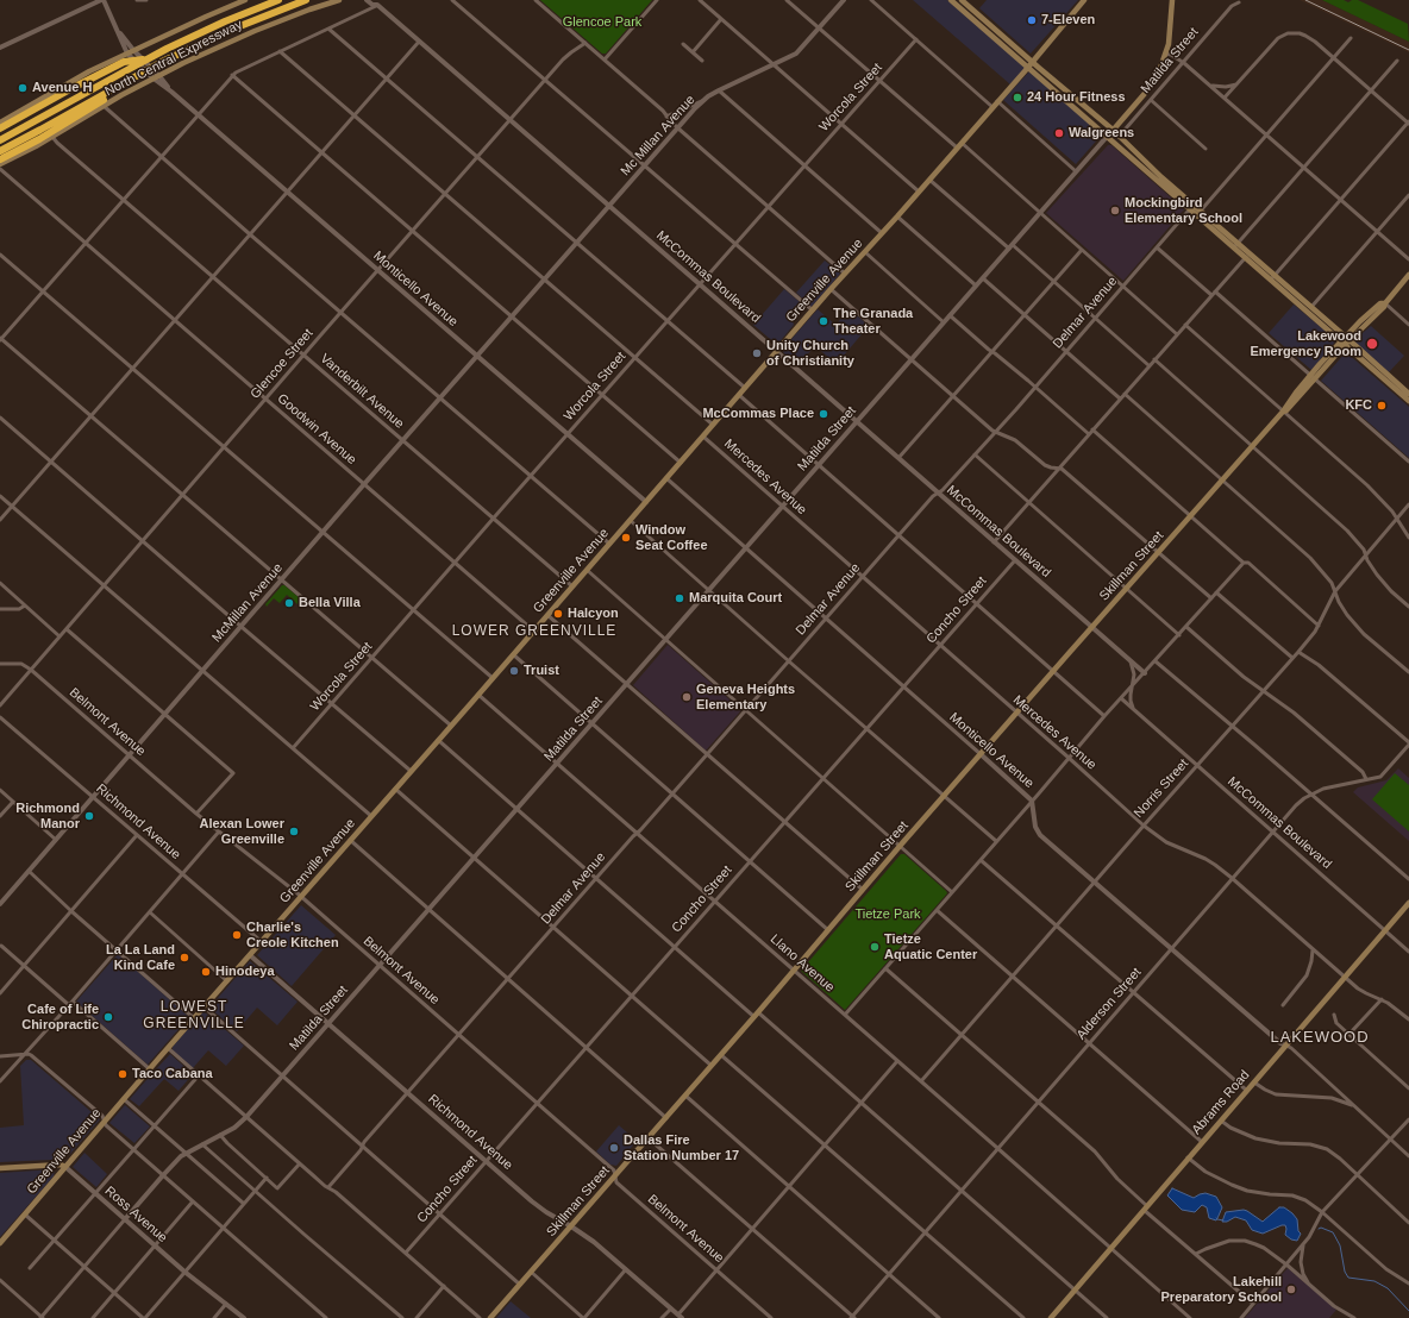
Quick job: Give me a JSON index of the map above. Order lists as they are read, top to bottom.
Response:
{
  "streets": {
    "highway": ["North Central Expressway"],
    "main road": ["Greenville Avenue", "Skillman Street", "Abrams Road"],
    "street": [
      "Matilda Street",
      "Worcola Street",
      "Mc Millan Avenue",
      "McCommas Boulevard",
      "Monticello Avenue",
      "Delmar Avenue",
      "Glencoe Street",
      "Vanderbilt Avenue",
      "Goodwin Avenue",
      "Mercedes Avenue",
      "McMillan Avenue",
      "Concho Street",
      "Belmont Avenue",
      "Norris Street",
      "Richmond Avenue",
      "Llano Avenue",
      "Alderson Street",
      "Ross Avenue"
    ]
  },
  "crossings": [
    ["North Central Expressway", "Monticello Avenue"],
    ["North Central Expressway", "Vanderbilt Avenue"],
    ["Matilda Street", "McCommas Boulevard"],
    ["Matilda Street", "Monticello Avenue"],
    ["Matilda Street", "Mercedes Avenue"],
    ["Matilda Street", "Belmont Avenue"],
    ["Matilda Street", "Richmond Avenue"],
    ["Matilda Street", "Llano Avenue"],
    ["Matilda Street", "Ross Avenue"],
    ["Worcola Street", "McCommas Boulevard"],
    ["Worcola Street", "Monticello Avenue"],
    ["Worcola Street", "Vanderbilt Avenue"],
    ["Worcola Street", "Goodwin Avenue"],
    ["Mc Millan Avenue", "McCommas Boulevard"],
    ["Mc Millan Avenue", "McMillan Avenue"],
    ["McCommas Boulevard", "Greenville Avenue"],
    ["McCommas Boulevard", "Delmar Avenue"],
    ["McCommas Boulevard", "Glencoe Street"],
    ["McCommas Boulevard", "Skillman Street"],
    ["McCommas Boulevard", "Concho Street"],
    ["McCommas Boulevard", "Norris Street"],
    ["McCommas Boulevard", "Alderson Street"],
    ["McCommas Boulevard", "Abrams Road"],
    ["Greenville Avenue", "Monticello Avenue"],
    ["Greenville Avenue", "Vanderbilt Avenue"],
    ["Greenville Avenue", "Goodwin Avenue"],
    ["Greenville Avenue", "Mercedes Avenue"],
    ["Greenville Avenue", "Belmont Avenue"],
    ["Greenville Avenue", "Richmond Avenue"],
    ["Greenville Avenue", "Llano Avenue"],
    ["Greenville Avenue", "Ross Avenue"],
    ["Monticello Avenue", "Delmar Avenue"],
    ["Monticello Avenue", "Glencoe Street"],
    ["Monticello Avenue", "Skillman Street"],
    ["Monticello Avenue", "McMillan Avenue"],
    ["Monticello Avenue", "Concho Street"],
    ["Monticello Avenue", "Norris Street"],
    ["Monticello Avenue", "Alderson Street"],
    ["Monticello Avenue", "Abrams Road"],
    ["Delmar Avenue", "Mercedes Avenue"],
    ["Delmar Avenue", "Belmont Avenue"],
    ["Delmar Avenue", "Richmond Avenue"],
    ["Delmar Avenue", "Llano Avenue"],
    ["Glencoe Street", "Vanderbilt Avenue"],
    ["Glencoe Street", "Goodwin Avenue"],
    ["Glencoe Street", "Belmont Avenue"],
    ["Vanderbilt Avenue", "McMillan Avenue"],
    ["Goodwin Avenue", "McMillan Avenue"],
    ["Mercedes Avenue", "Skillman Street"],
    ["Mercedes Avenue", "Concho Street"],
    ["Mercedes Avenue", "Norris Street"],
    ["Mercedes Avenue", "Alderson Street"],
    ["Mercedes Avenue", "Abrams Road"],
    ["Skillman Street", "Belmont Avenue"],
    ["Skillman Street", "Richmond Avenue"],
    ["Skillman Street", "Llano Avenue"],
    ["McMillan Avenue", "Belmont Avenue"],
    ["McMillan Avenue", "Richmond Avenue"],
    ["Concho Street", "Belmont Avenue"],
    ["Concho Street", "Richmond Avenue"],
    ["Concho Street", "Llano Avenue"],
    ["Norris Street", "Llano Avenue"],
    ["Llano Avenue", "Alderson Street"],
    ["Llano Avenue", "Abrams Road"]
  ],
  "districts": ["LOWER GREENVILLE", "LOWEST GREENVILLE", "LAKEWOOD"],
  "parks": ["Glencoe Park", "Tietze Park"],
  "places": [
    "7-Eleven",
    "Avenue H",
    "24 Hour Fitness",
    "Walgreens",
    "Mockingbird Elementary School",
    "The Granada Theater",
    "Lakewood Emergency Room",
    "Unity Church of Christianity",
    "KFC",
    "McCommas Place",
    "Window Seat Coffee",
    "Marquita Court",
    "Bella Villa",
    "Halcyon",
    "Truist",
    "Geneva Heights Elementary",
    "Richmond Manor",
    "Alexan Lower Greenville",
    "Charlie's Creole Kitchen",
    "Tietze Aquatic Center",
    "La La Land Kind Cafe",
    "Hinodeya",
    "Cafe of Life Chiropractic",
    "Taco Cabana",
    "Dallas Fire Station Number 17",
    "Lakehill Preparatory School"
  ]
}
